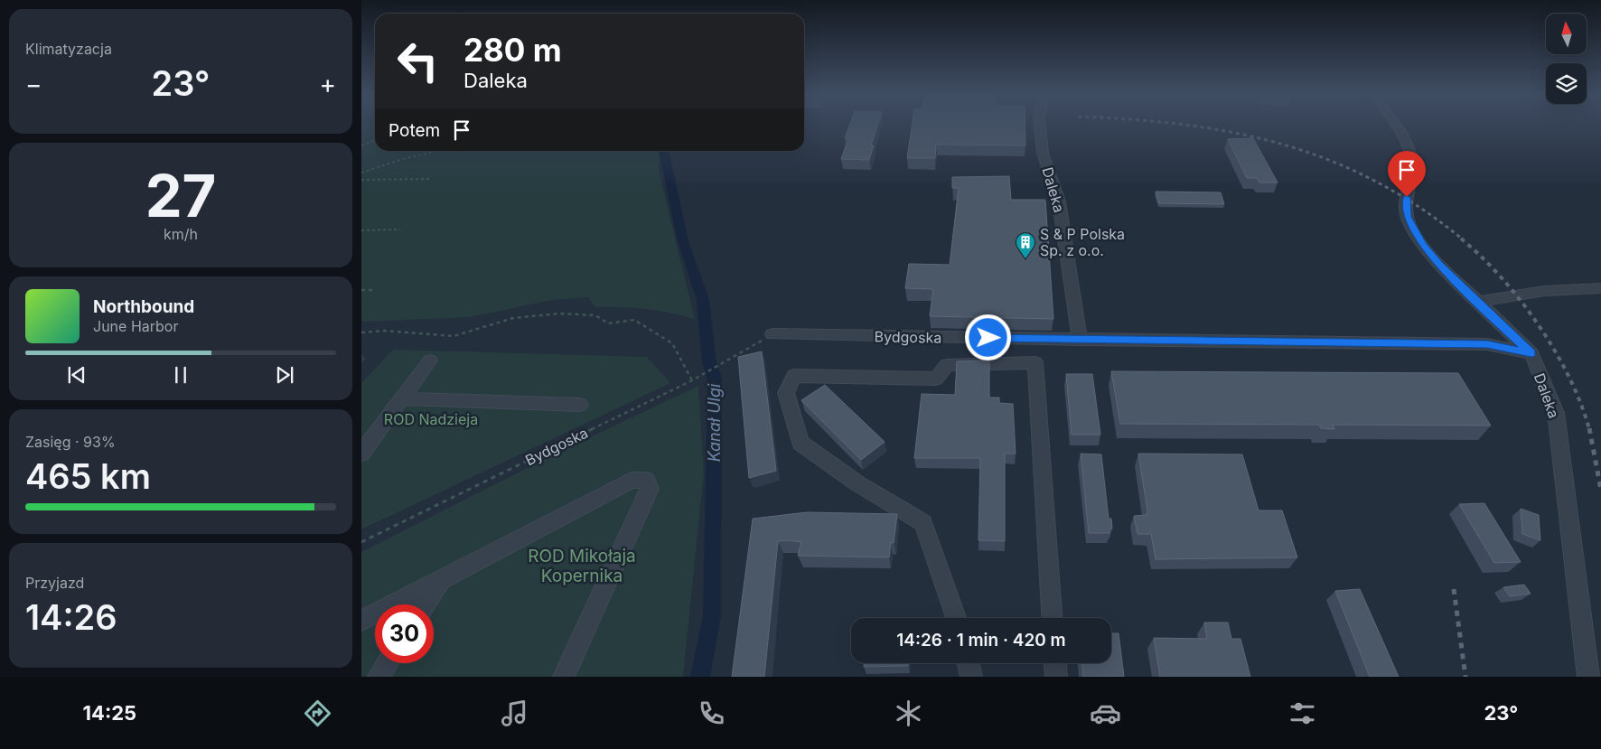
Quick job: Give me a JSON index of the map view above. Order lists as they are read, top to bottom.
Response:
{
  "streets": {
    "street": ["Daleka", "Bydgoska"]
  },
  "crossings": [
    ["Daleka", "Bydgoska"]
  ],
  "water": ["Kanał Ulgi"],
  "parks": ["ROD Nadzieja", "ROD Mikołaja Kopernika"],
  "places": {
    "building": ["S & P Polska Sp. z o.o."]
  },
  "north": "top",
  "page": {
    "tile": [
      "Klimatyzacja",
      ["27", "km/h"],
      ["Zasięg · 93%", "465 km"],
      ["Przyjazd", "14:26"]
    ],
    "turn": ["280 m", "Daleka"],
    "heat": ["−", "23°", "+"],
    "then": "Potem",
    "song": ["Northbound", "June Harbor"],
    "limit": "30",
    "trip": "14:26 · 1 min · 420 m",
    "tabs": ["14:25", "23°"]
  }
}
